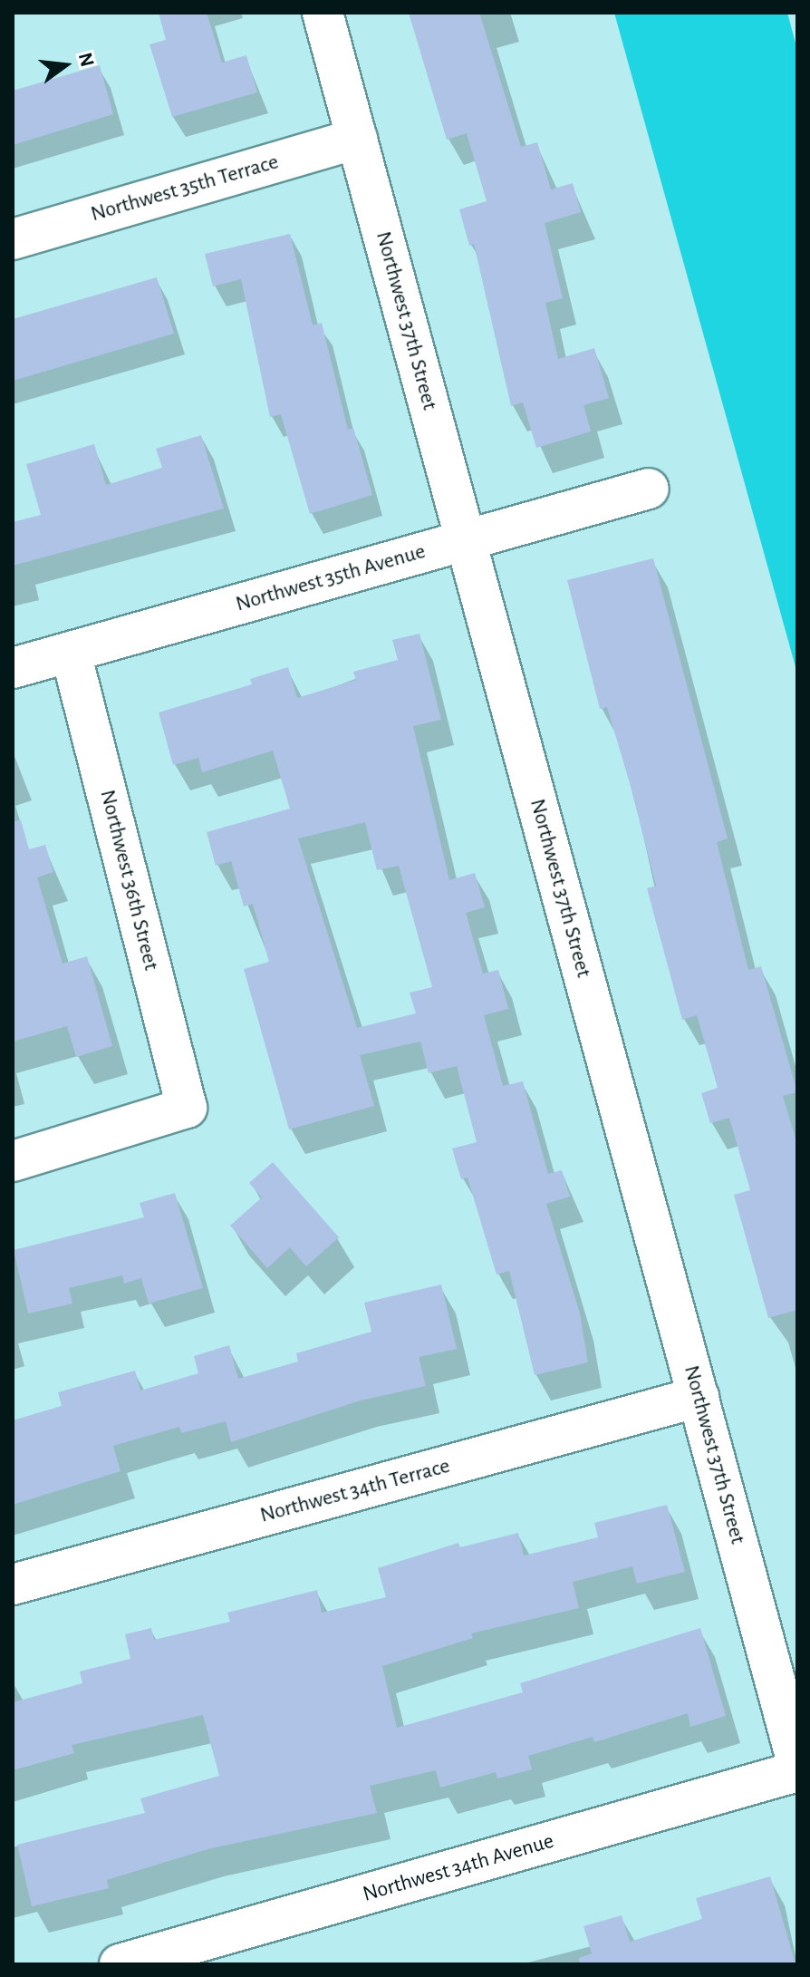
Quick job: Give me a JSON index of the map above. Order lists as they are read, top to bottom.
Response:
{
  "streets": {
    "street": [
      "Northwest 35th Terrace",
      "Northwest 37th Street",
      "Northwest 35th Avenue",
      "Northwest 36th Street",
      "Northwest 34th Terrace",
      "Northwest 34th Avenue"
    ]
  },
  "crossings": [
    ["Northwest 35th Terrace", "Northwest 37th Street"],
    ["Northwest 37th Street", "Northwest 35th Avenue"],
    ["Northwest 37th Street", "Northwest 34th Terrace"],
    ["Northwest 35th Avenue", "Northwest 36th Street"]
  ],
  "north": "right"
}
